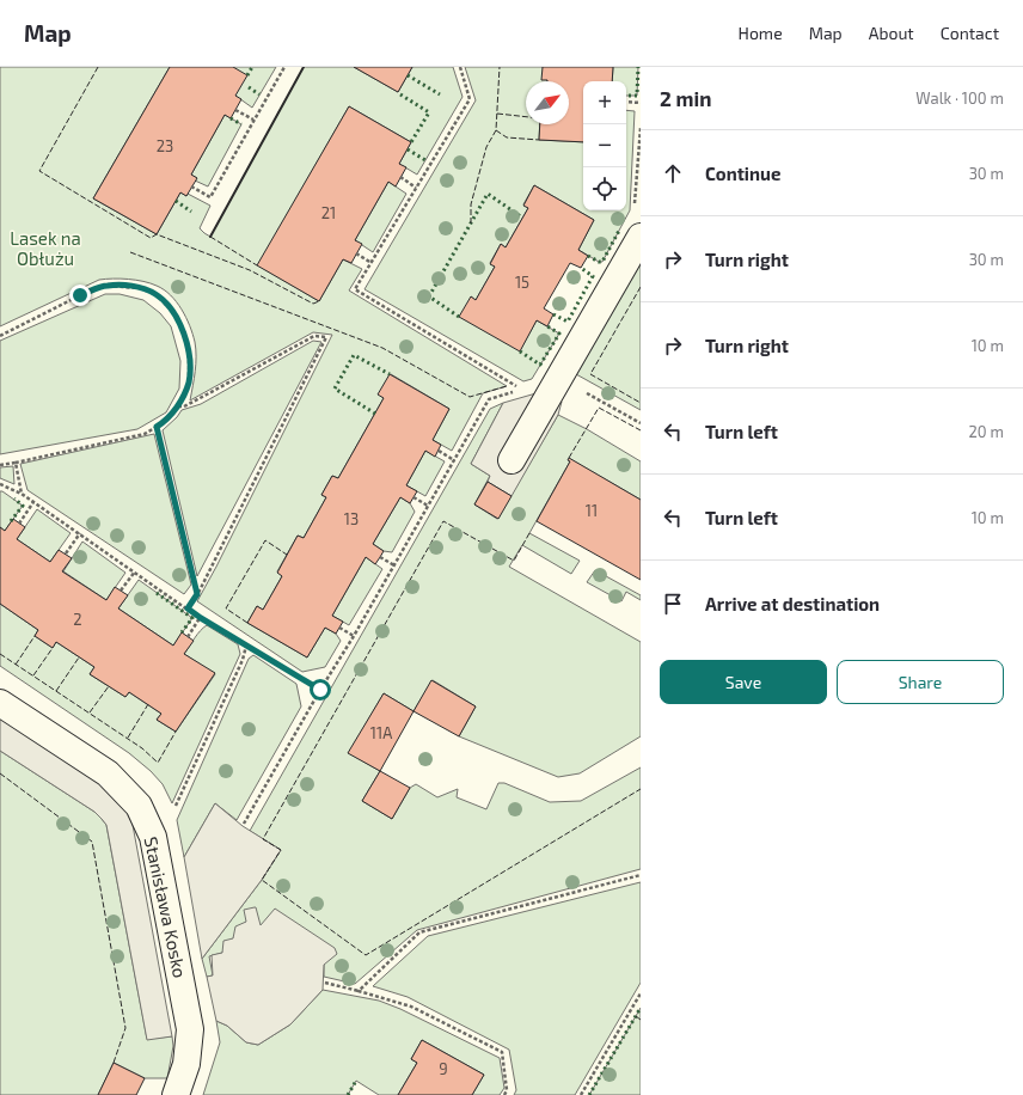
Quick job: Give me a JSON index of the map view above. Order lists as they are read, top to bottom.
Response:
{
  "streets": {
    "street": ["Stanisława Kosko"]
  },
  "parks": ["Lasek na Obłużu"],
  "house_numbers": [
    "23",
    "21",
    "15",
    "11",
    "13",
    "2",
    "11A",
    "9"
  ],
  "north": "top right",
  "page": {
    "header": "Map",
    "nav": [
      "Home",
      "Map",
      "About",
      "Contact"
    ],
    "heading": ["2 min", "Walk · 100 m"],
    "map_buttons": ["+", "−"],
    "list": [
      ["Continue", "30 m"],
      ["Turn right", "30 m"],
      ["Turn right", "10 m"],
      ["Turn left", "20 m"],
      ["Turn left", "10 m"],
      "Arrive at destination"
    ],
    "buttons": ["Save", "Share"]
  }
}
